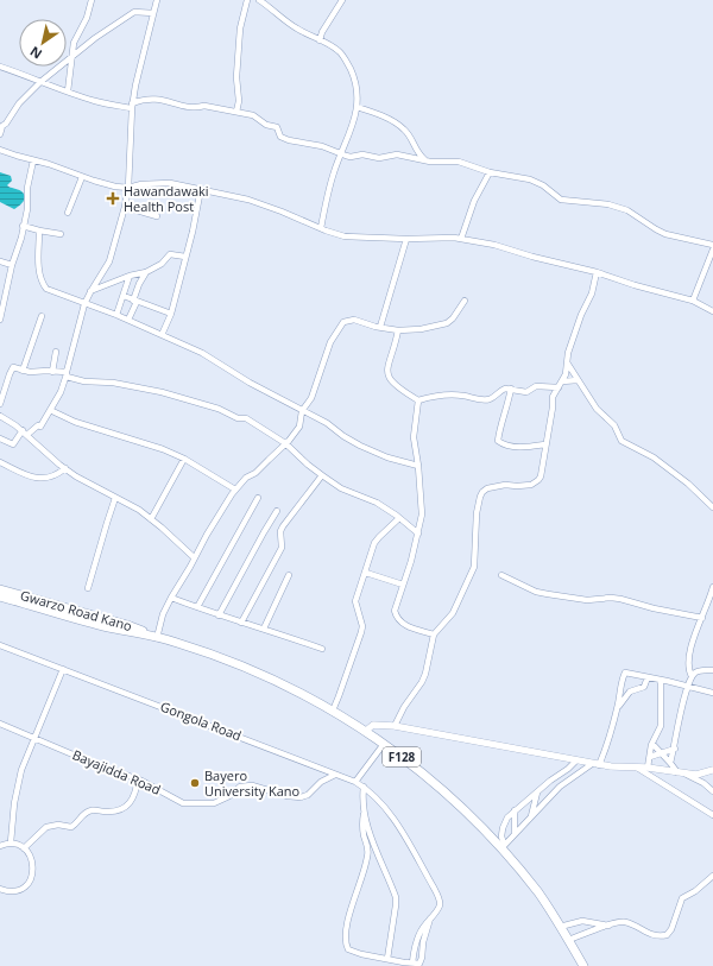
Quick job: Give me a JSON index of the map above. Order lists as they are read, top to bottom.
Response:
{
  "streets": {
    "main road": ["Gwarzo Road Kano", "F128"],
    "street": ["Gongola Road", "Bayajidda Road"]
  },
  "crossings": [
    ["Gwarzo Road Kano", "F128"],
    ["Gongola Road", "Bayajidda Road"]
  ],
  "places": {
    "health": ["Hawandawaki Health Post"],
    "other": ["Bayero University Kano"]
  },
  "north": "bottom left"
}
